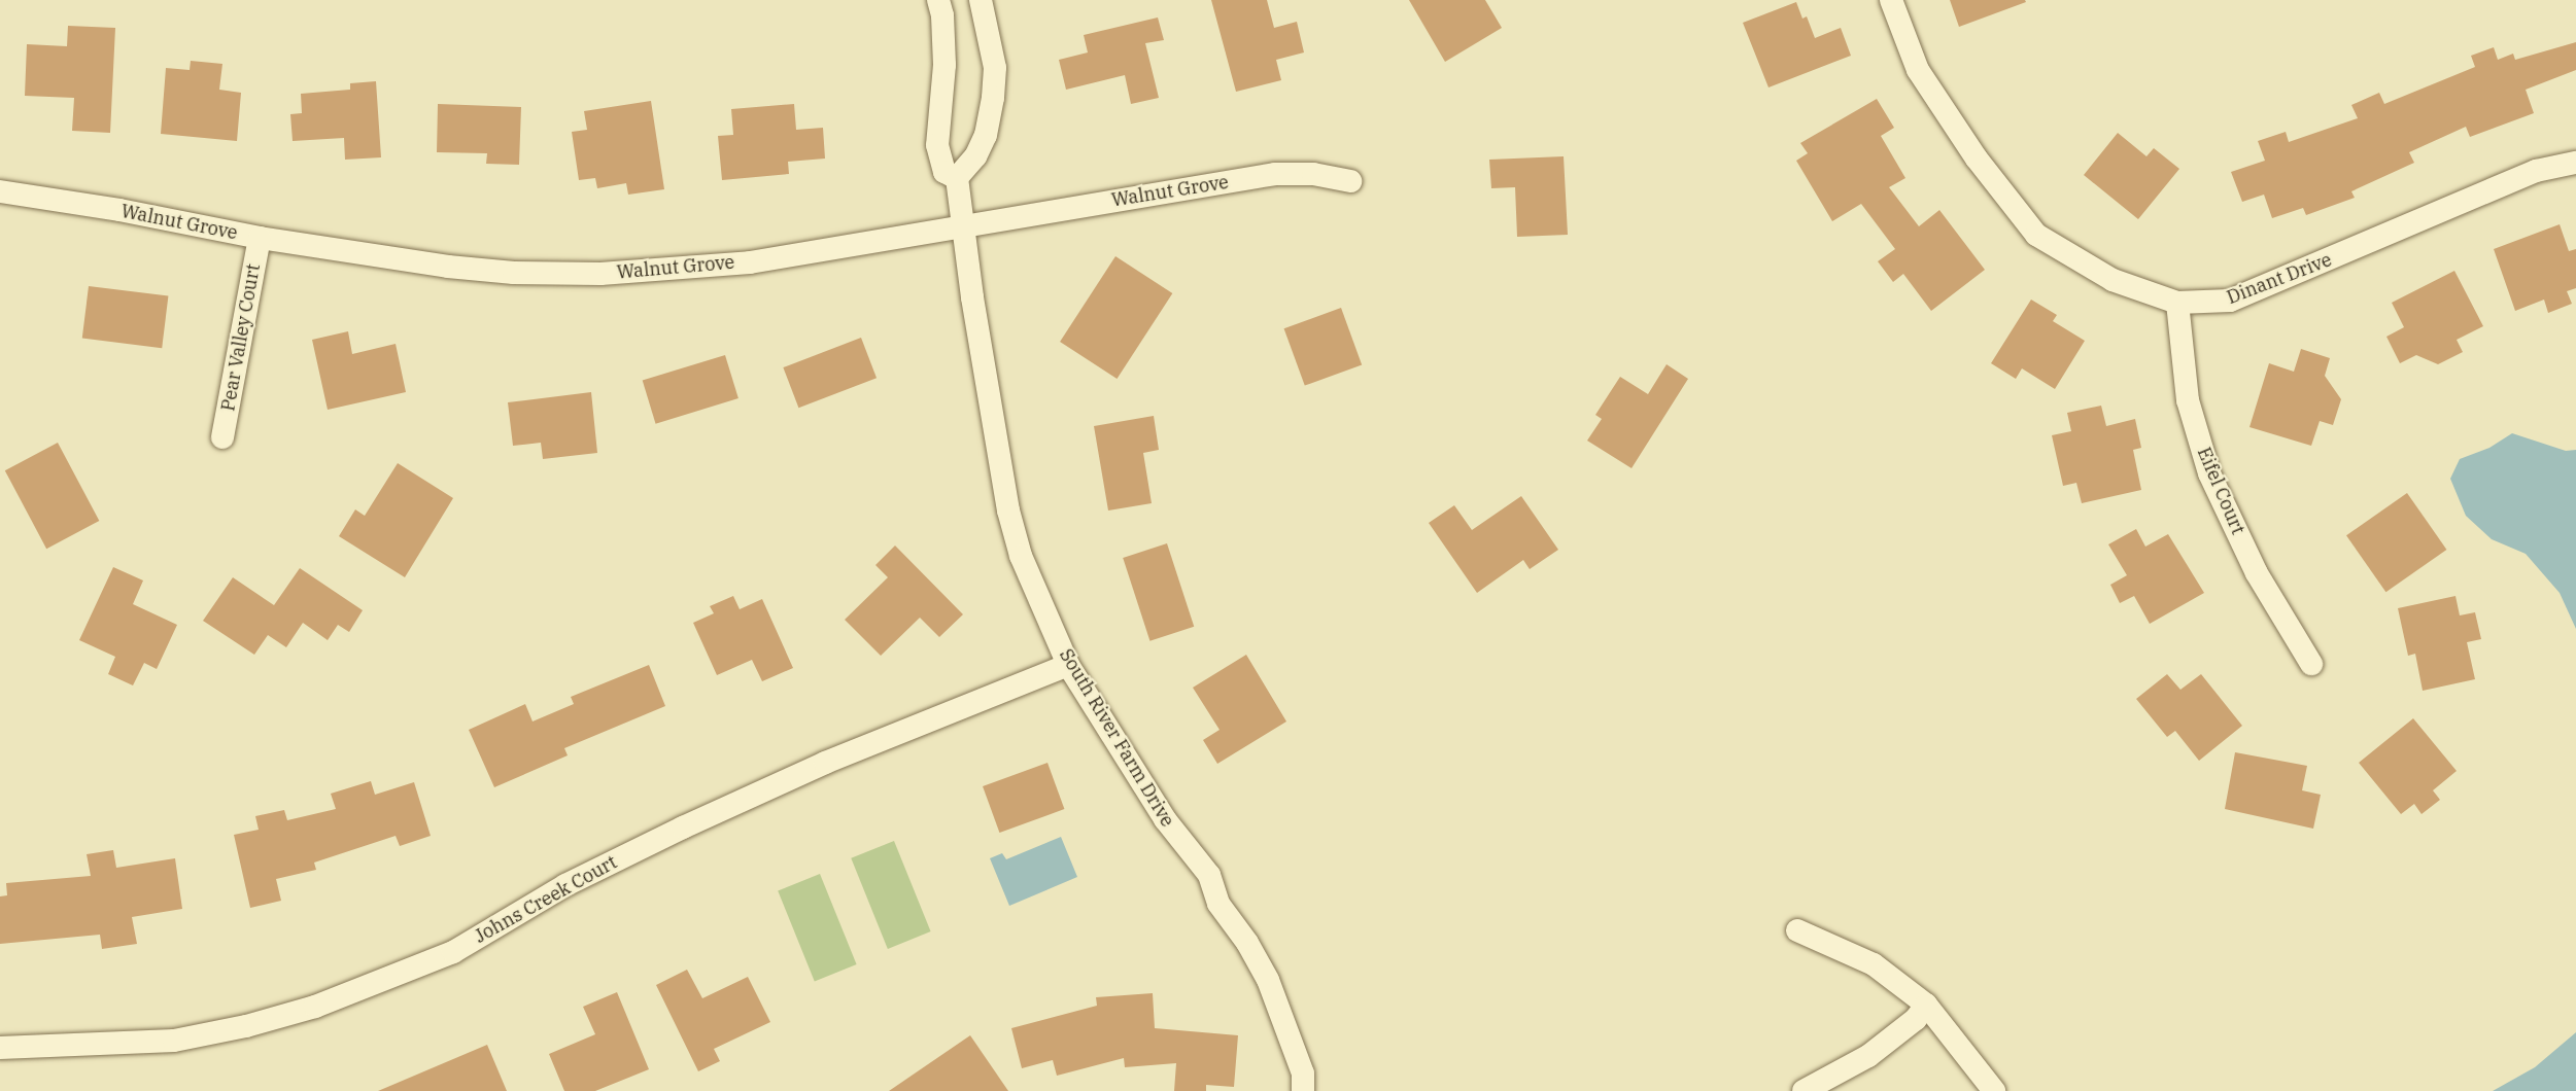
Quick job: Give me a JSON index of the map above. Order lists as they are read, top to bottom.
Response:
{
  "streets": {
    "street": [
      "Walnut Grove",
      "Dinant Drive",
      "Pear Valley Court",
      "Eifel Court",
      "South River Farm Drive",
      "Johns Creek Court"
    ]
  },
  "crossings": [
    ["Walnut Grove", "Pear Valley Court"],
    ["Walnut Grove", "South River Farm Drive"],
    ["Dinant Drive", "Eifel Court"],
    ["South River Farm Drive", "Johns Creek Court"]
  ]
}
